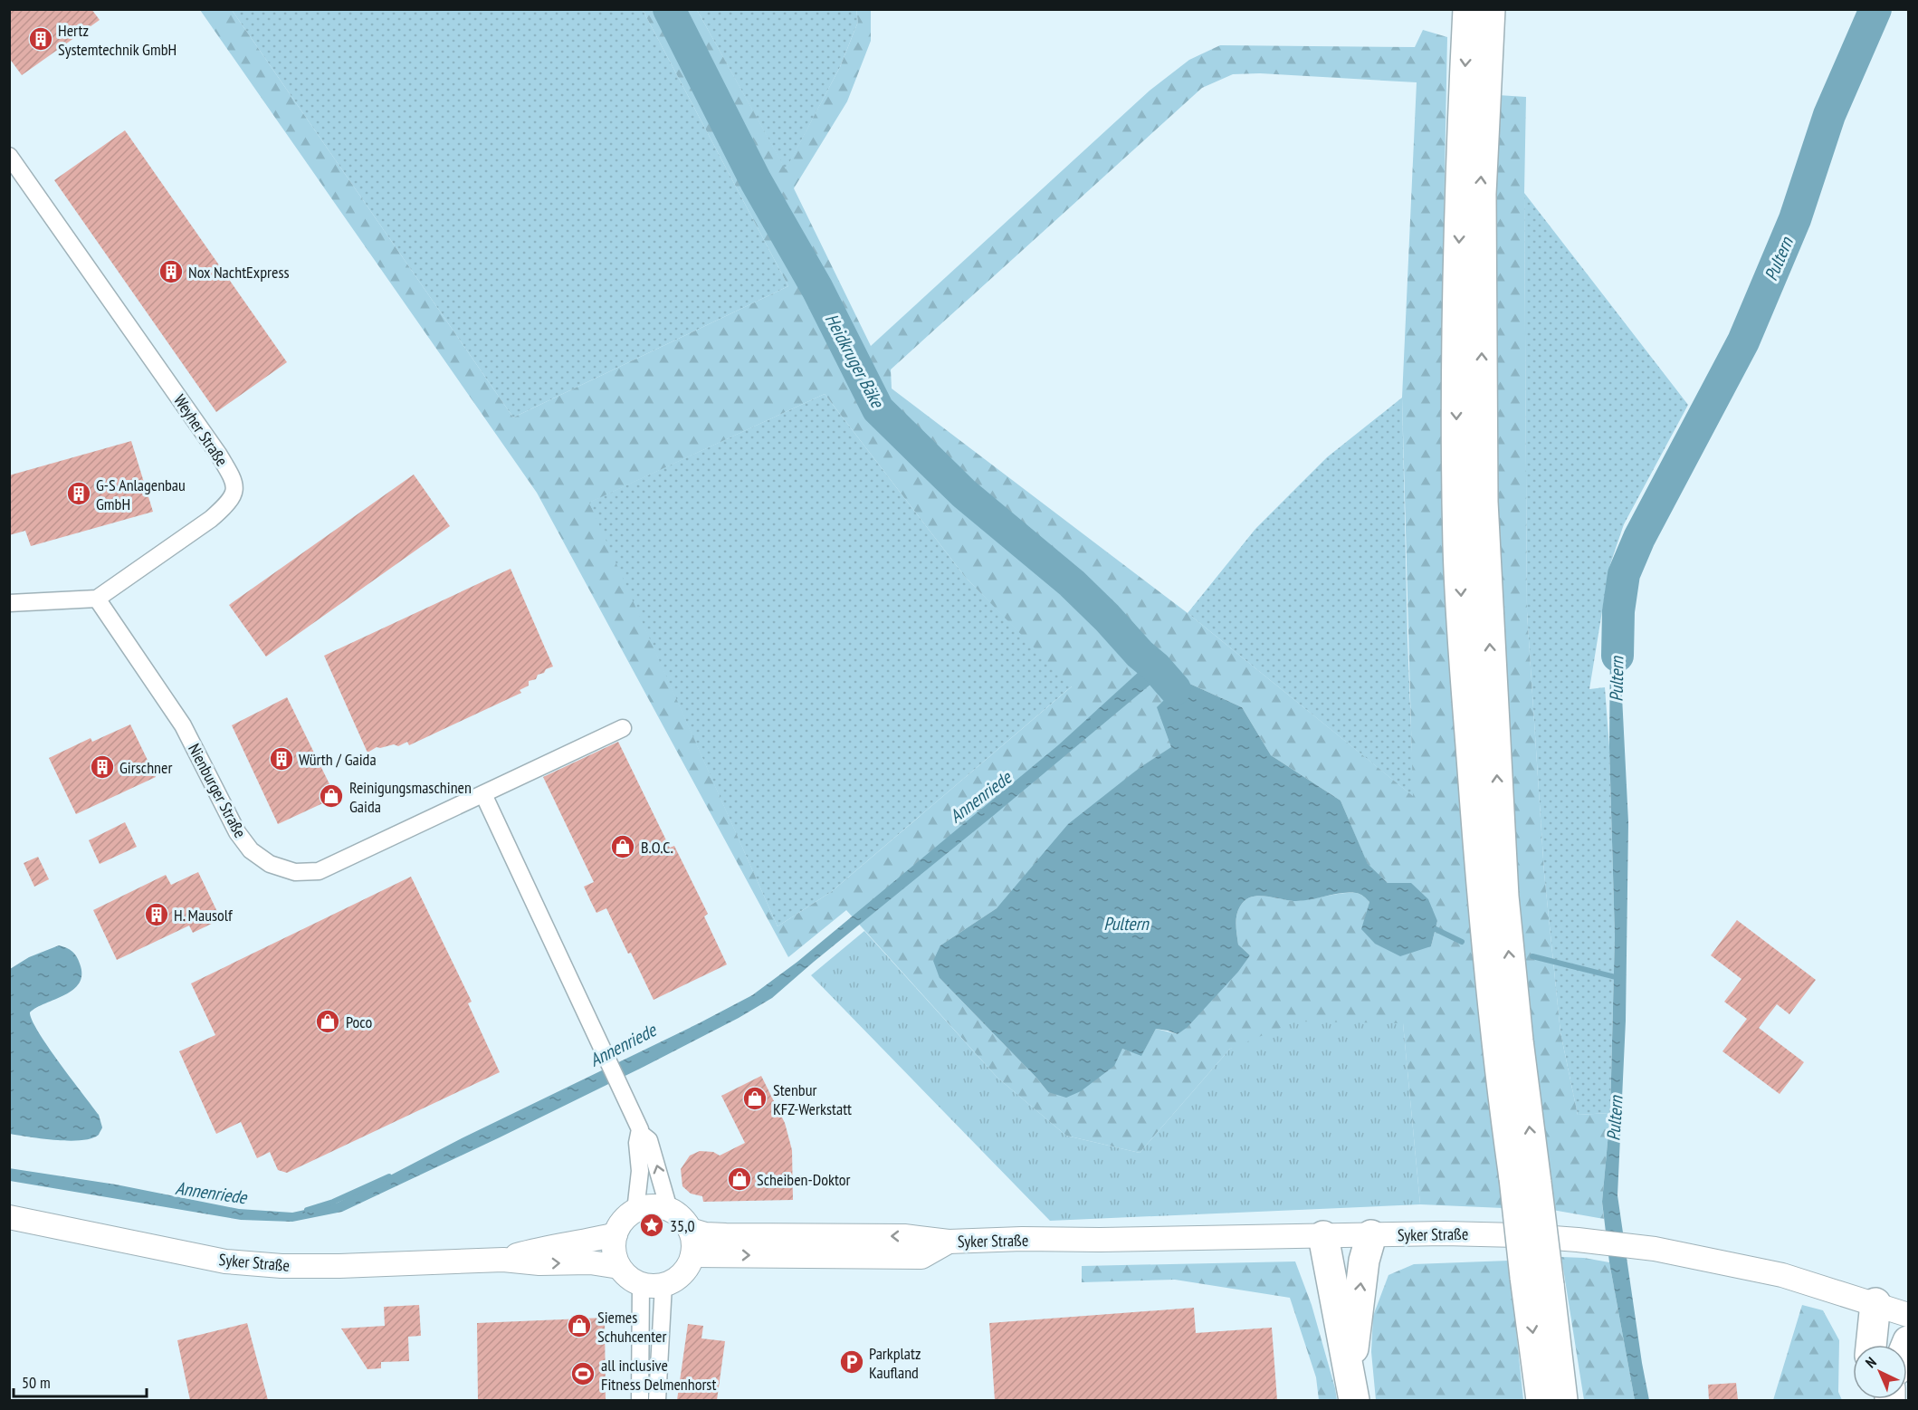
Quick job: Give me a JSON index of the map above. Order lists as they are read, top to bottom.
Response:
{
  "streets": {
    "main road": ["Syker Straße"],
    "street": ["Weyher Straße", "Nienburger Straße"]
  },
  "crossings": [
    ["Weyher Straße", "Nienburger Straße"]
  ],
  "water": ["Pultern", "Heidkruger Bäke", "Annenriede"],
  "places": {
    "building": [
      "Hertz Systemtechnik GmbH",
      "Nox NachtExpress",
      "G-S Anlagenbau GmbH",
      "Würth / Gaida",
      "Girschner",
      "H. Mausolf"
    ],
    "shop": [
      "Reinigungsmaschinen Gaida",
      "B.O.C.",
      "Poco",
      "Stenbur KFZ-Werkstatt",
      "Scheiben-Doktor",
      "Siemes Schuhcenter"
    ],
    "place": ["35,0"],
    "parking": ["Parkplatz Kaufland"],
    "sports": ["all inclusive Fitness Delmenhorst"]
  },
  "scale_bar": "50 m",
  "north": "top left"
}
